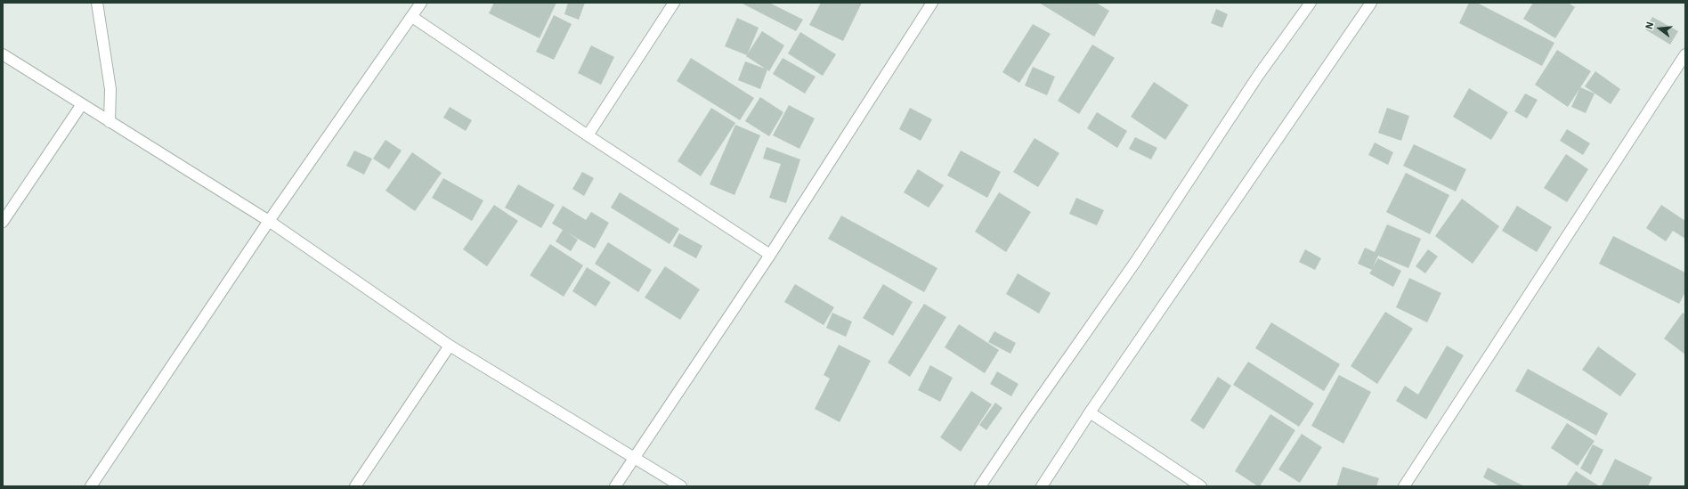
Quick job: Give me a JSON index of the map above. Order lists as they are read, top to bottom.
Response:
{
  "north": "left"
}
